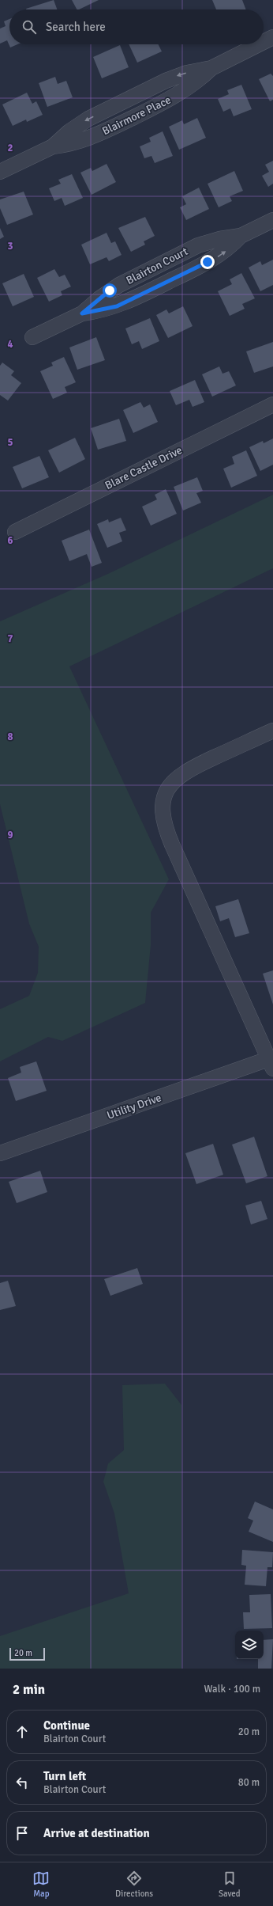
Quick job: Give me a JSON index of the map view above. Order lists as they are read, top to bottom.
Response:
{
  "streets": {
    "street": [
      "Blairmore Place",
      "Blairton Court",
      "Blare Castle Drive",
      "Utility Drive"
    ]
  },
  "scale_bar": "20 m",
  "page": {
    "search": "Search here",
    "scale": "20 m",
    "heading": ["2 min", "Walk · 100 m"],
    "list": [
      ["Continue", "Blairton Court", "20 m"],
      ["Turn left", "Blairton Court", "80 m"],
      "Arrive at destination"
    ],
    "nav": ["Map", "Directions", "Saved"]
  },
  "grid": {
    "rows": [
      "2",
      "3",
      "4",
      "5",
      "6",
      "7",
      "8",
      "9"
    ]
  }
}
